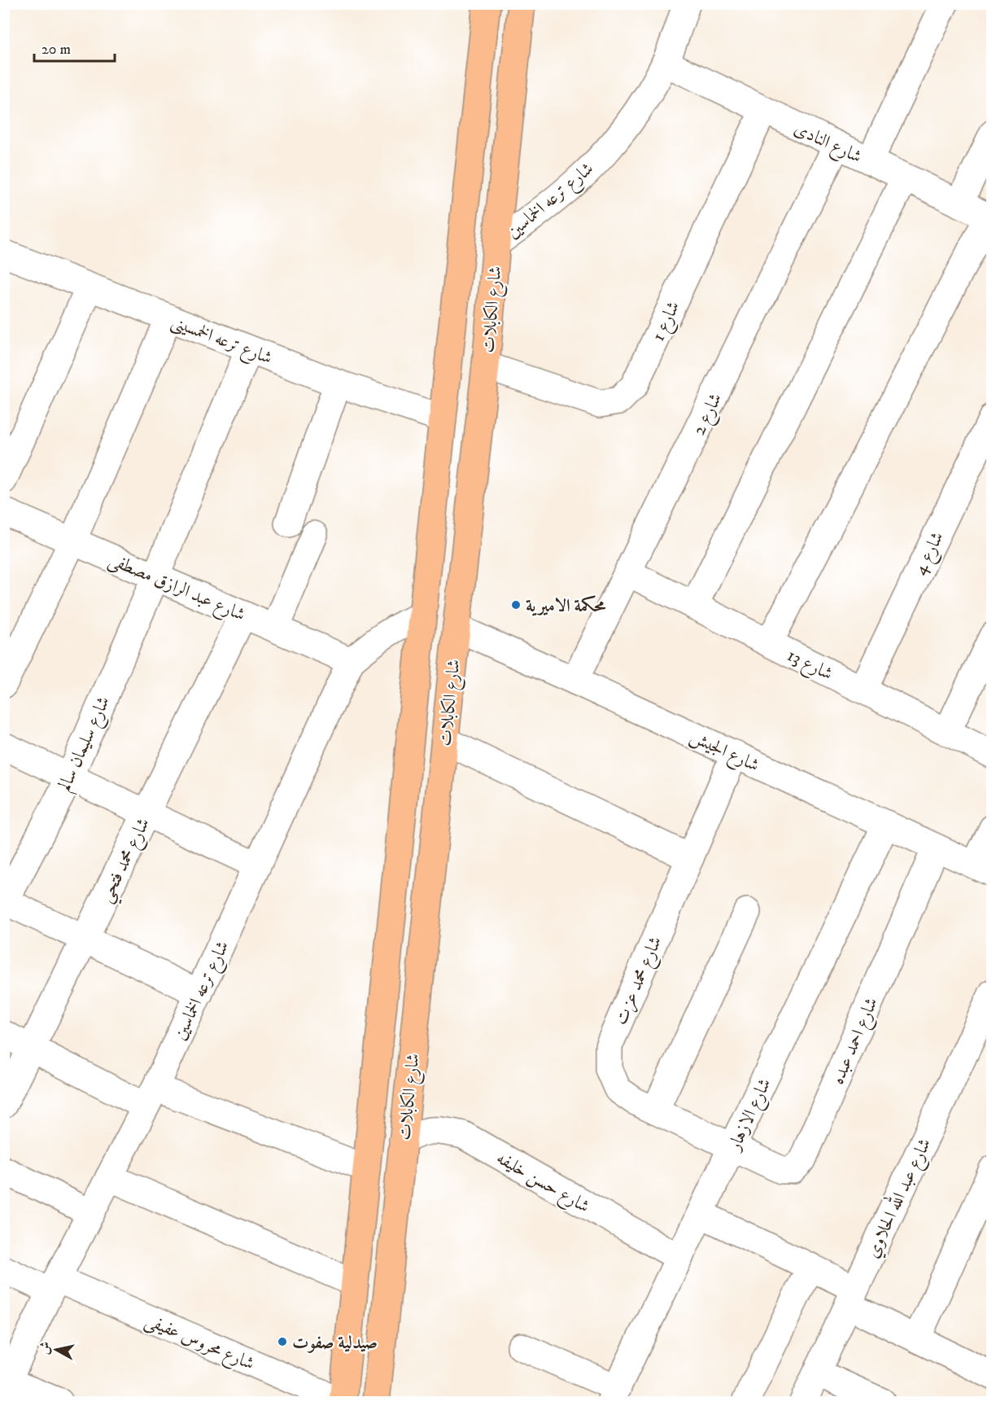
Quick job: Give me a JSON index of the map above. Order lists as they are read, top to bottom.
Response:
{
  "streets": {
    "main road": ["شارع الكابلات"],
    "street": [
      "شارع النادى",
      "شارع ترعه الخماسين",
      "شارع 1",
      "شارع ترعه الخمسينى",
      "شارع 2",
      "شارع 4",
      "شارع عبد الرازق مصطفى",
      "شارع 13",
      "شارع سليمان سالم",
      "شارع الجيش",
      "شارع محمد فتحي",
      "شارع محمد عزت",
      "شارع احمد عبده",
      "شارع الازهار",
      "شارع حسن خليفه",
      "شارع عبد الله الحلاوي",
      "شارع محروس عفيفى"
    ]
  },
  "crossings": [
    ["شارع النادى", "شارع ترعه الخماسين"],
    ["شارع النادى", "شارع 1"],
    ["شارع النادى", "شارع 2"],
    ["شارع ترعه الخماسين", "شارع الكابلات"],
    ["شارع ترعه الخماسين", "شارع عبد الرازق مصطفى"],
    ["شارع ترعه الخماسين", "شارع محروس عفيفى"],
    ["شارع الكابلات", "شارع 1"],
    ["شارع الكابلات", "شارع ترعه الخمسينى"],
    ["شارع الكابلات", "شارع الجيش"],
    ["شارع الكابلات", "شارع حسن خليفه"],
    ["شارع الكابلات", "شارع محروس عفيفى"],
    ["شارع ترعه الخمسينى", "شارع سليمان سالم"],
    ["شارع 2", "شارع 13"],
    ["شارع 2", "شارع الجيش"],
    ["شارع 4", "شارع 13"],
    ["شارع عبد الرازق مصطفى", "شارع سليمان سالم"],
    ["شارع عبد الرازق مصطفى", "شارع محمد فتحي"],
    ["شارع الجيش", "شارع محمد عزت"],
    ["شارع الجيش", "شارع احمد عبده"],
    ["شارع الجيش", "شارع الازهار"],
    ["شارع محمد عزت", "شارع احمد عبده"],
    ["شارع محمد عزت", "شارع الازهار"],
    ["شارع احمد عبده", "شارع الازهار"],
    ["شارع الازهار", "شارع حسن خليفه"]
  ],
  "places": ["محكمة الاميرية", "صيدلية صفوت"],
  "scale_bar": "20 m",
  "north": "left"
}
